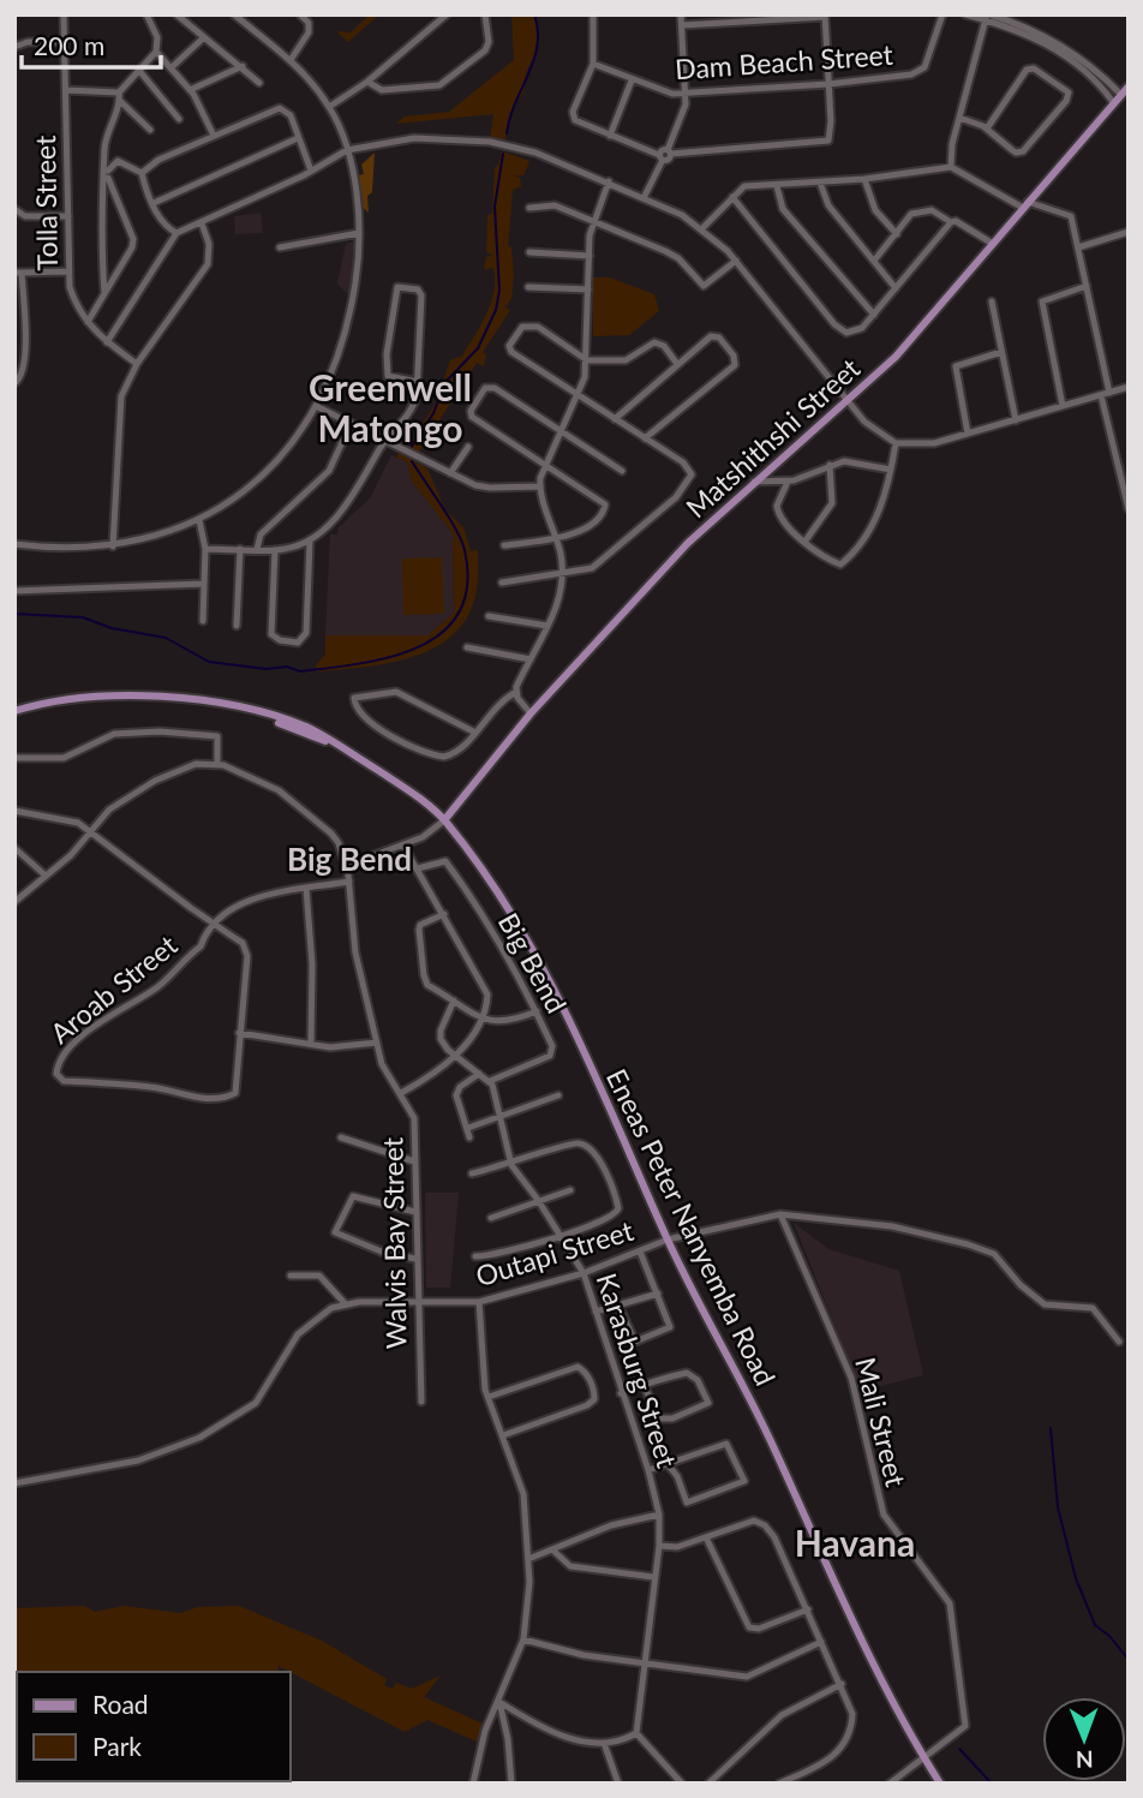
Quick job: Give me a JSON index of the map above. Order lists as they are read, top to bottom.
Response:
{
  "streets": {
    "main road": ["Matshithshi Street", "Eneas Peter Nanyemba Road"],
    "street": [
      "Dam Beach Street",
      "Tolla Street",
      "Big Bend",
      "Aroab Street",
      "Walvis Bay Street",
      "Outapi Street",
      "Karasburg Street",
      "Mali Street"
    ]
  },
  "crossings": [
    ["Matshithshi Street", "Eneas Peter Nanyemba Road"],
    ["Big Bend", "Karasburg Street"],
    ["Eneas Peter Nanyemba Road", "Outapi Street"],
    ["Eneas Peter Nanyemba Road", "Mali Street"],
    ["Walvis Bay Street", "Outapi Street"],
    ["Outapi Street", "Karasburg Street"],
    ["Outapi Street", "Mali Street"]
  ],
  "districts": ["Greenwell Matongo", "Big Bend", "Havana"],
  "legend": ["Road", "Park"],
  "scale_bar": "200 m",
  "north": "bottom"
}
